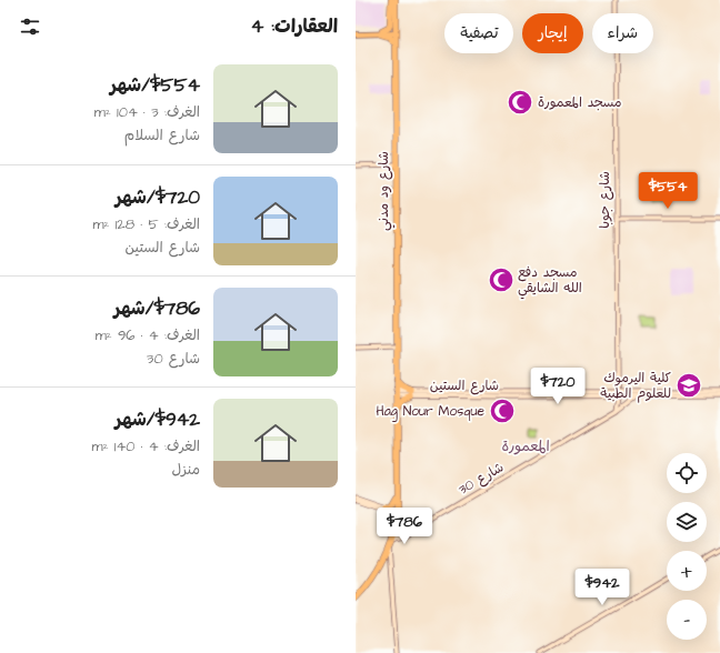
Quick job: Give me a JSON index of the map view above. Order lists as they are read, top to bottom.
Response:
{
  "streets": {
    "highway": ["شارع ود مدني"],
    "street": ["شارع جوبا", "شارع الستين", "شارع 30"]
  },
  "crossings": [
    ["شارع جوبا", "شارع الستين"],
    ["شارع الستين", "شارع 30"]
  ],
  "districts": ["المعمورة"],
  "places": {
    "mosque": ["مسجد المعمورة", "مسجد دفع الله الشايقي", "Hag Nour Mosque"],
    "school or university": ["كلية اليرموك للعلوم الطبية"]
  },
  "page": {
    "heading": "العقارات: 4",
    "chip": ["شراء", "إيجار", "تصفية"],
    "list": [
      {
        "name": "$554/شهر",
        "note": "الغرف: 3 · 104 m² · شارع السلام"
      },
      {
        "name": "$720/شهر",
        "note": "الغرف: 5 · 128 m² · شارع الستين"
      },
      {
        "name": "$786/شهر",
        "note": "الغرف: 4 · 96 m² · شارع 30"
      },
      {
        "name": "$942/شهر",
        "note": "الغرف: 4 · 140 m² · منزل"
      }
    ],
    "price": [
      "$554",
      "$720",
      "$786",
      "$942"
    ],
    "map_buttons": ["+", "−"]
  }
}
